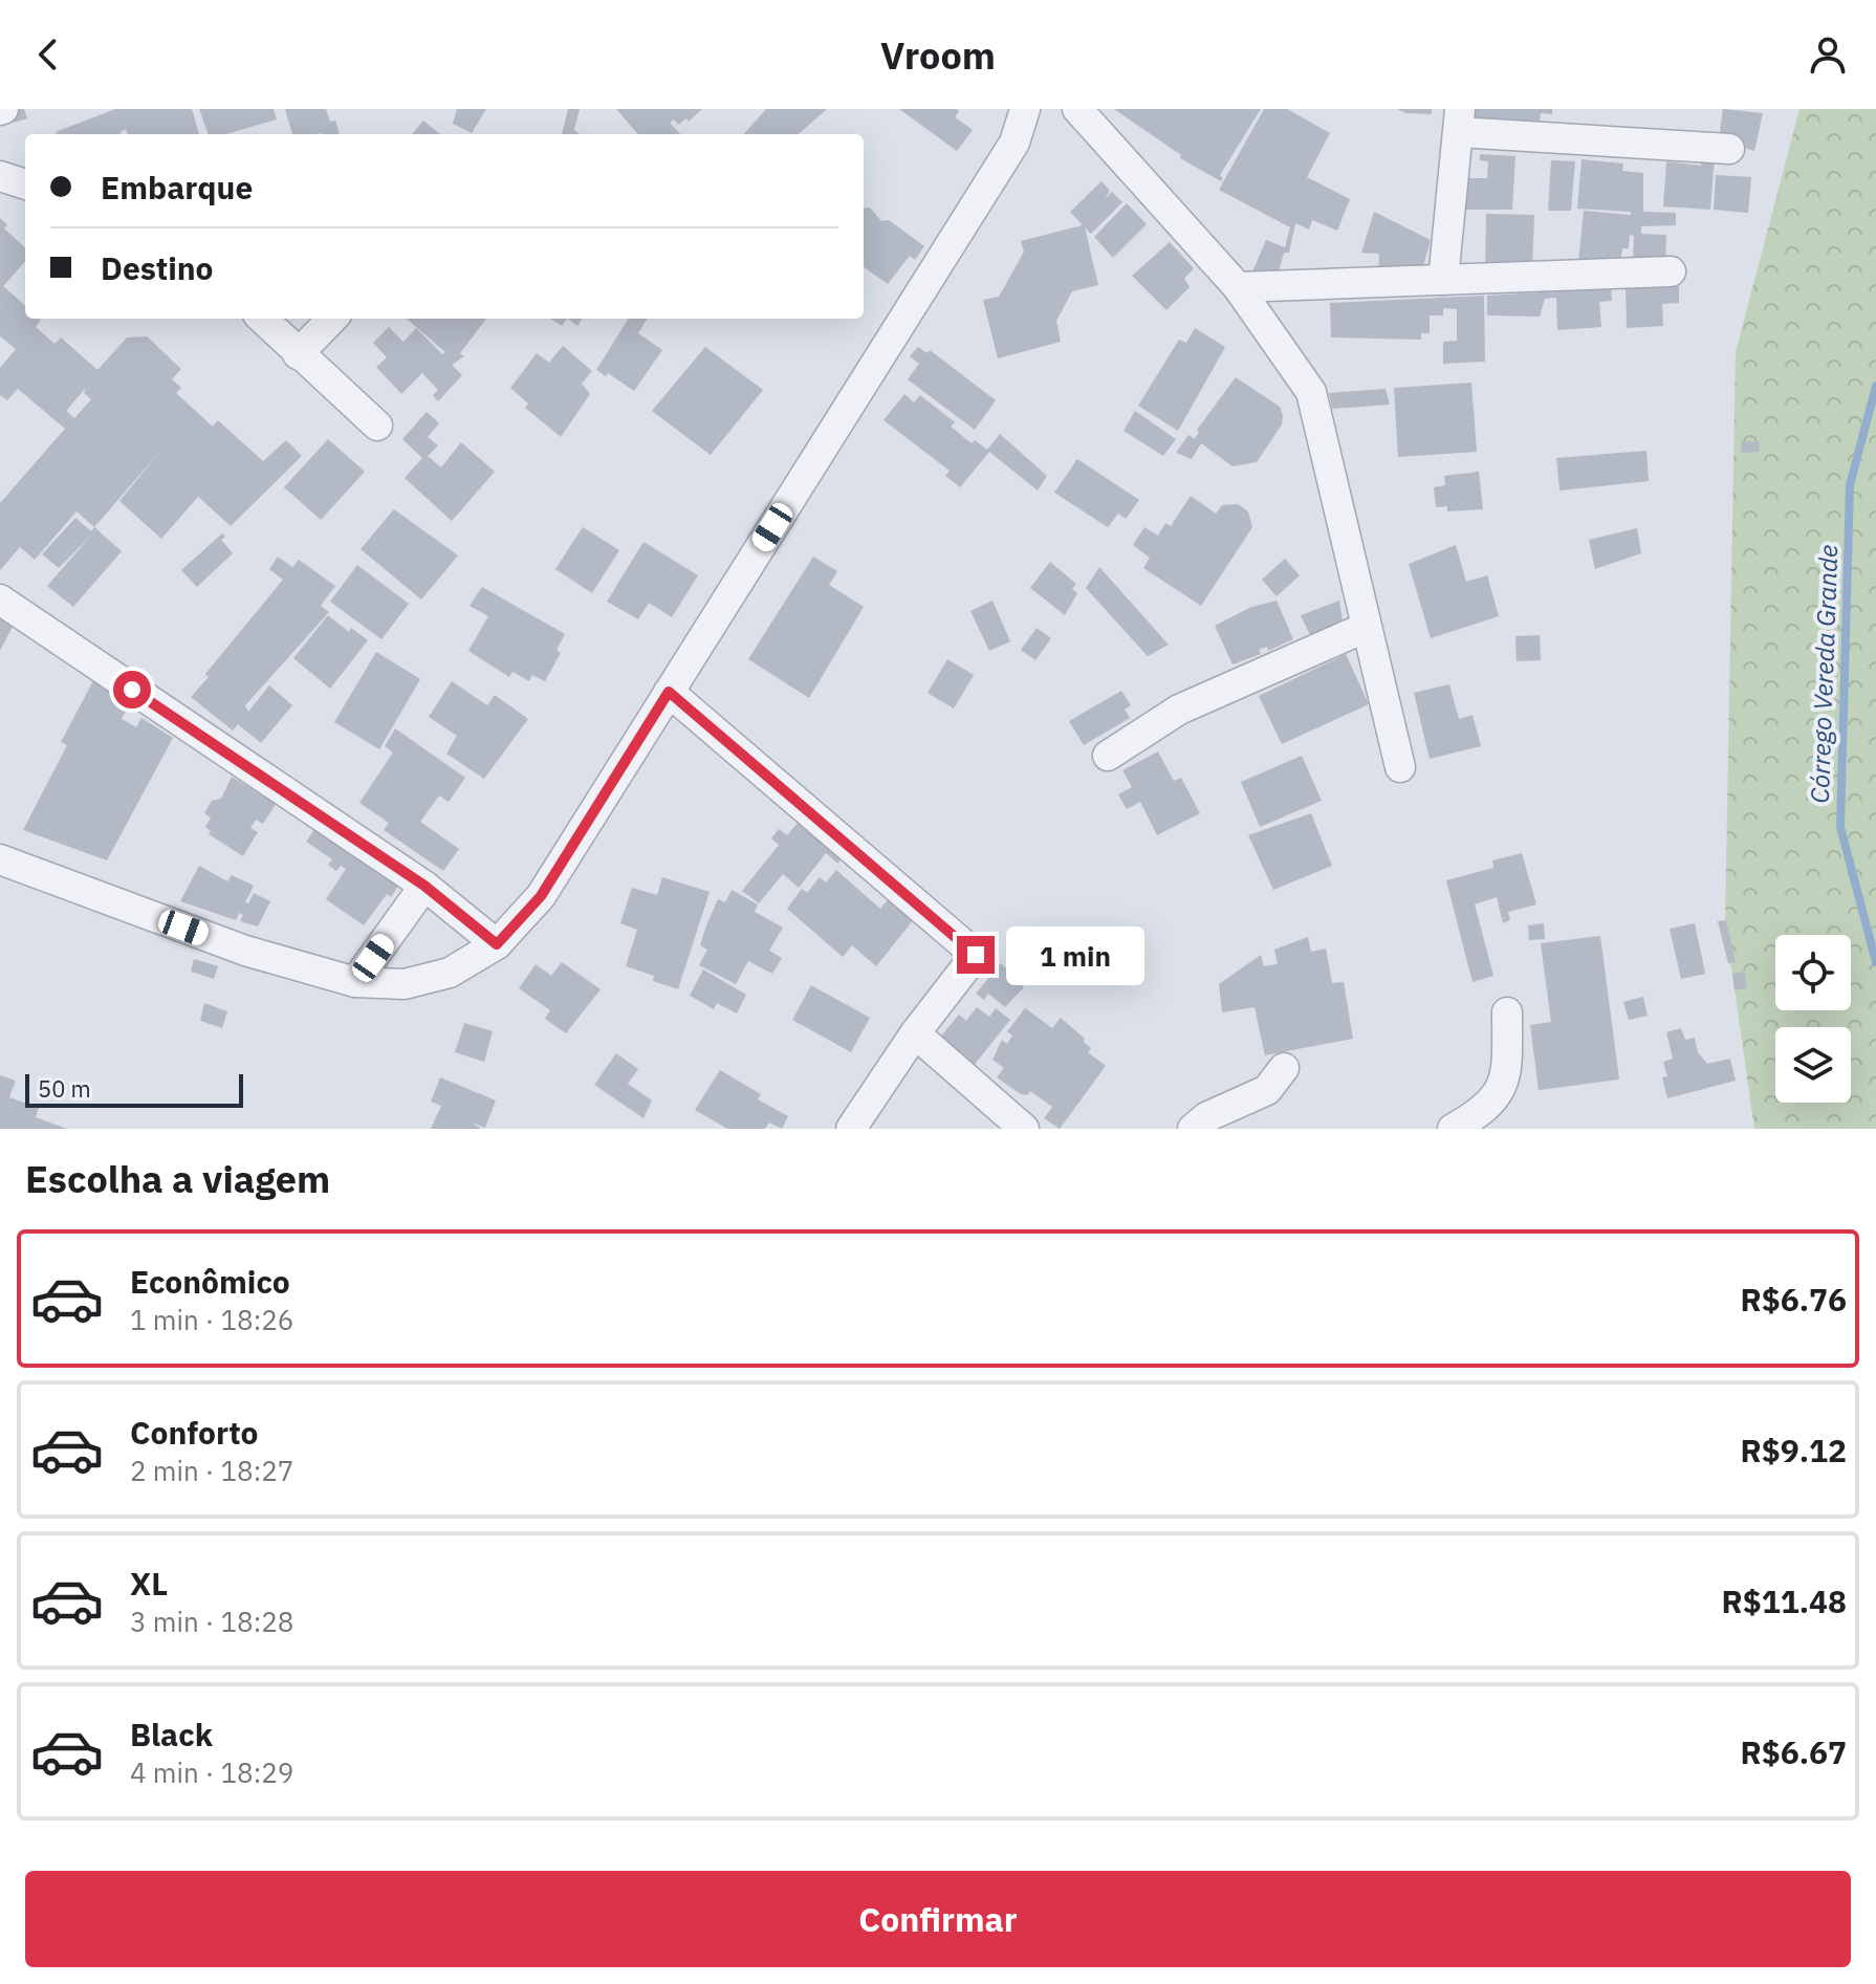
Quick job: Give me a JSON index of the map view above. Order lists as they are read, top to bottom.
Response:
{
  "water": ["Córrego Vereda Grande"],
  "scale_bar": "50 m",
  "page": {
    "header": "Vroom",
    "banner": ["Embarque", "Destino"],
    "bubble": "1 min",
    "scale": "50 m",
    "heading": "Escolha a viagem",
    "list": [
      {
        "name": "Econômico",
        "note": "1 min · 18:26",
        "value": "R$6.76"
      },
      {
        "name": "Conforto",
        "note": "2 min · 18:27",
        "value": "R$9.12"
      },
      {
        "name": "XL",
        "note": "3 min · 18:28",
        "value": "R$11.48"
      },
      {
        "name": "Black",
        "note": "4 min · 18:29",
        "value": "R$6.67"
      }
    ],
    "buttons": "Confirmar"
  }
}
